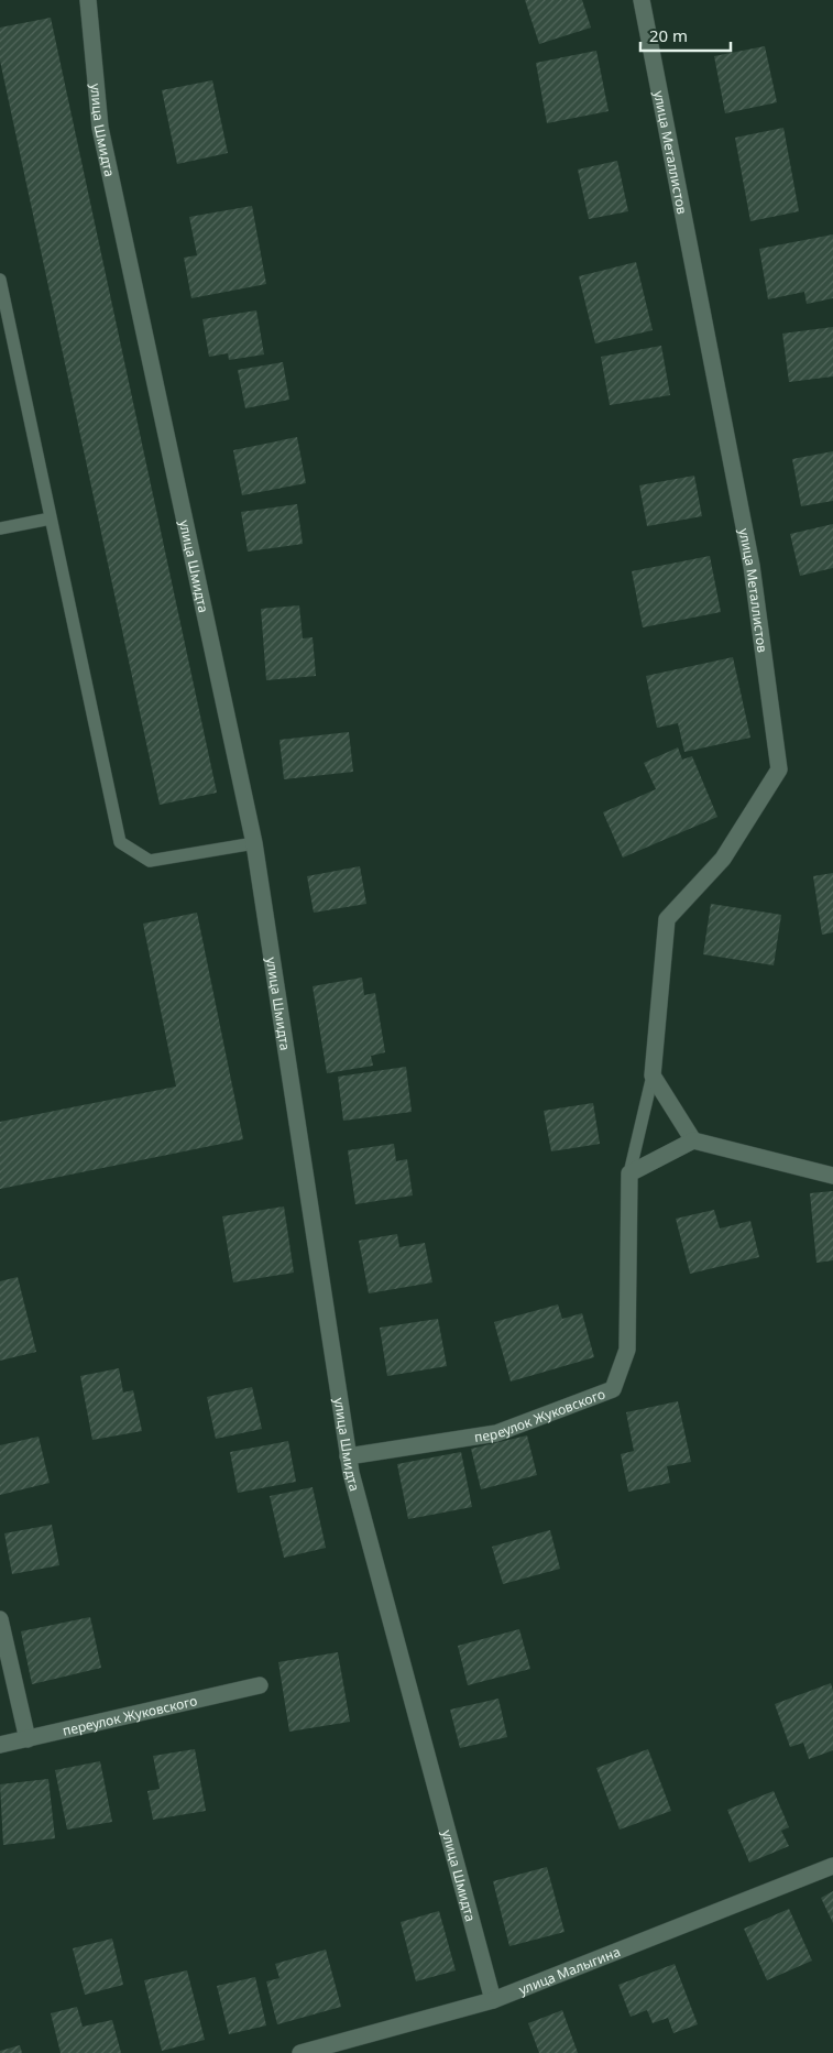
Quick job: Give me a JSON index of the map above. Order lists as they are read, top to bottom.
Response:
{
  "streets": {
    "street": [
      "улица Шмидта",
      "улица Металлистов",
      "переулок Жуковского",
      "улица Малыгина"
    ]
  },
  "crossings": [
    ["улица Шмидта", "переулок Жуковского"],
    ["улица Шмидта", "улица Малыгина"]
  ],
  "scale_bar": "20 m"
}
